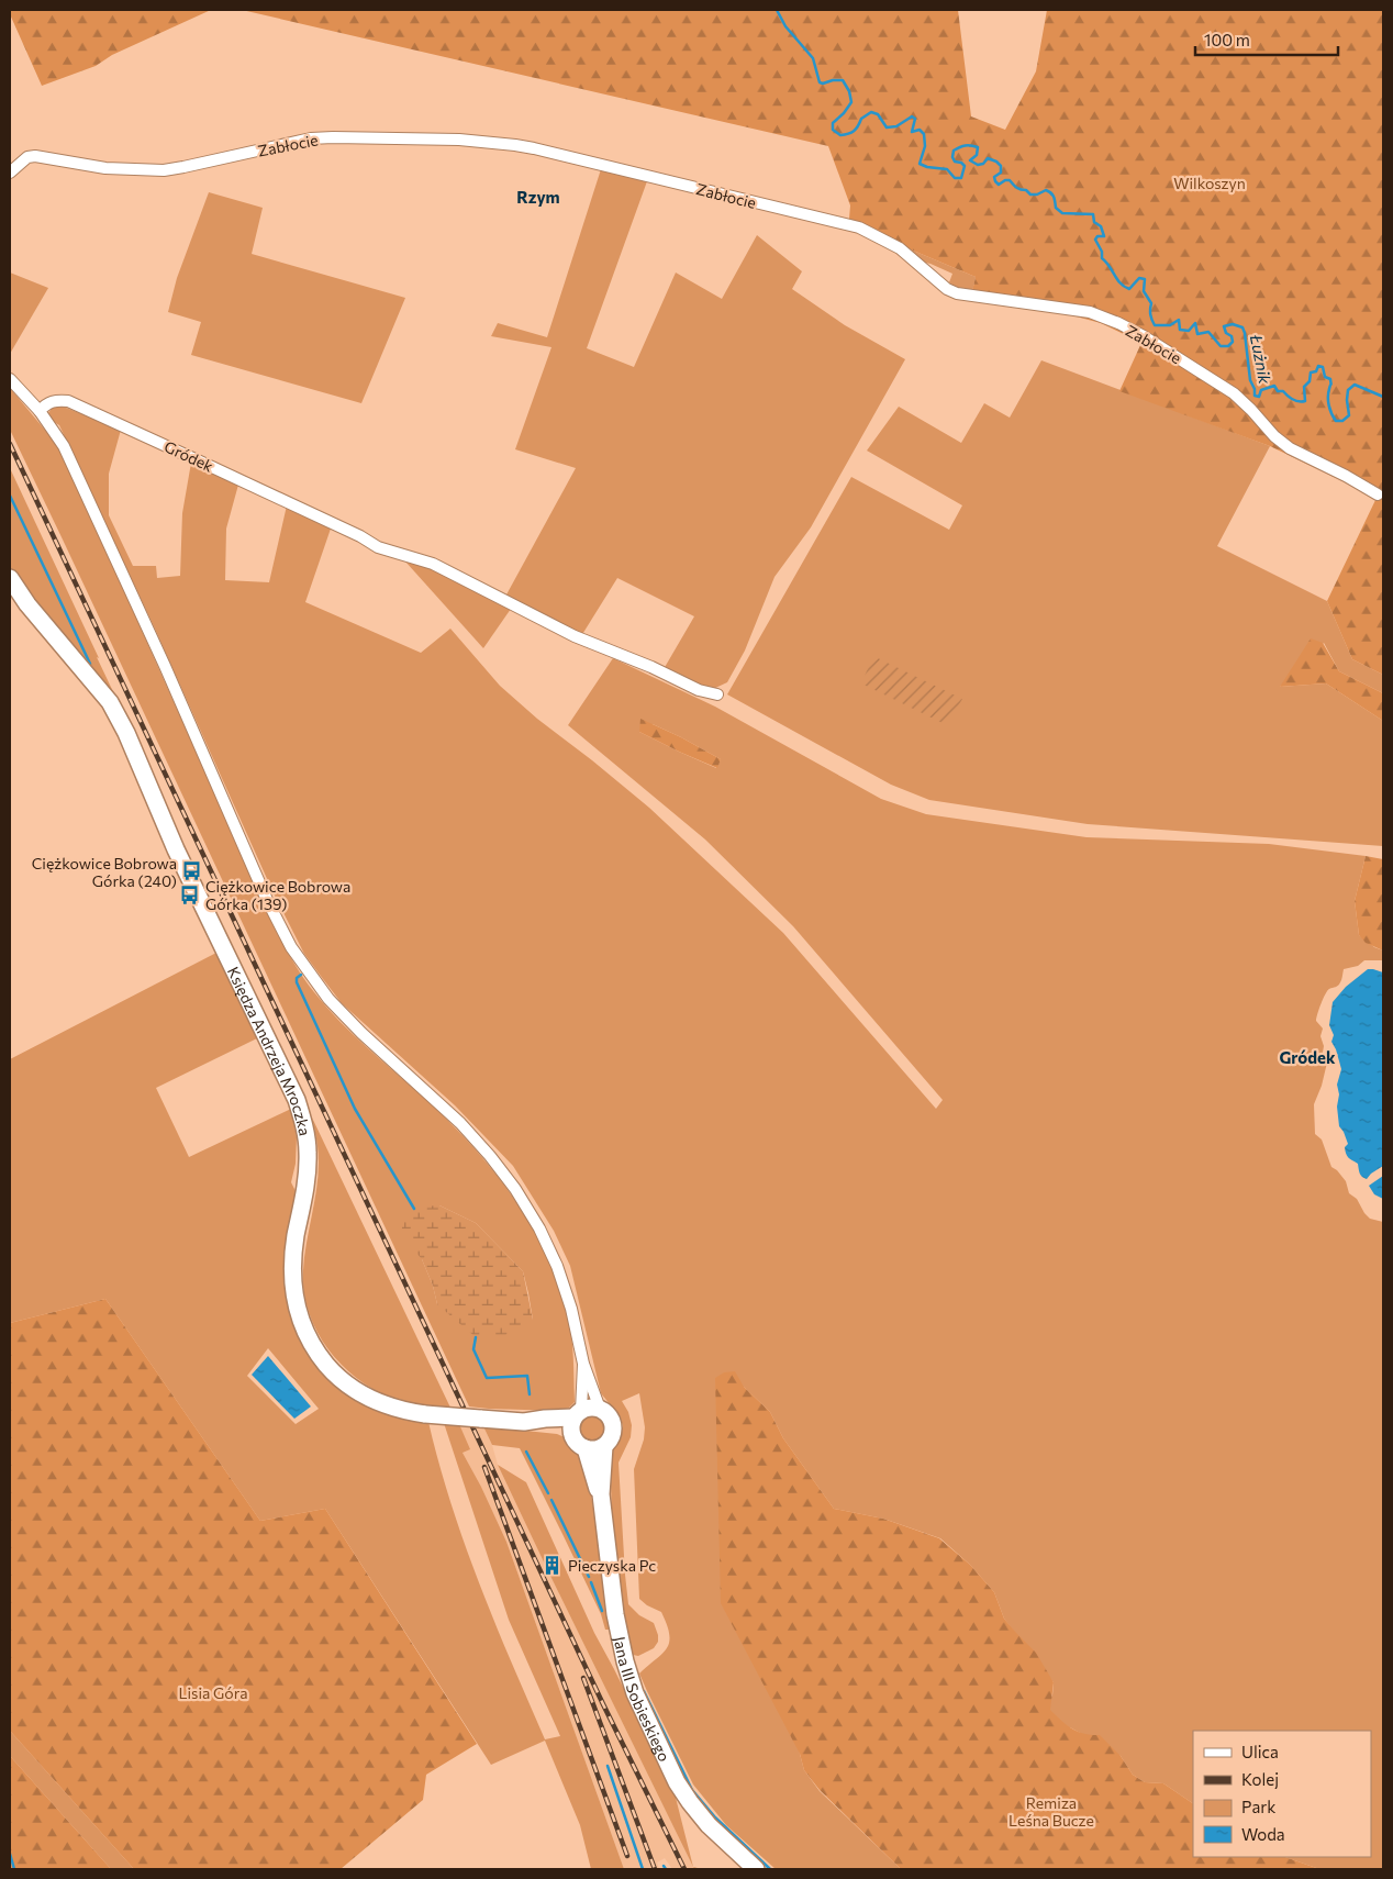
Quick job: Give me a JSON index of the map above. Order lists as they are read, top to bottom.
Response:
{
  "streets": {
    "street": [
      "Zabłocie",
      "Gródek",
      "Księdza Andrzeja Mroczka",
      "Jana III Sobieskiego"
    ]
  },
  "crossings": [
    ["Księdza Andrzeja Mroczka", "Jana III Sobieskiego"]
  ],
  "districts": ["Rzym", "Gródek"],
  "water": ["Łużnik"],
  "parks": ["Wilkoszyn", "Lisia Góra", "Remiza Leśna Bucze"],
  "places": {
    "bus stop": ["Ciężkowice Bobrowa Górka (240)", "Ciężkowice Bobrowa Górka (139)"],
    "building": ["Pieczyska Pc"]
  },
  "legend": [
    "Ulica",
    "Kolej",
    "Park",
    "Woda"
  ],
  "scale_bar": "100 m"
}
